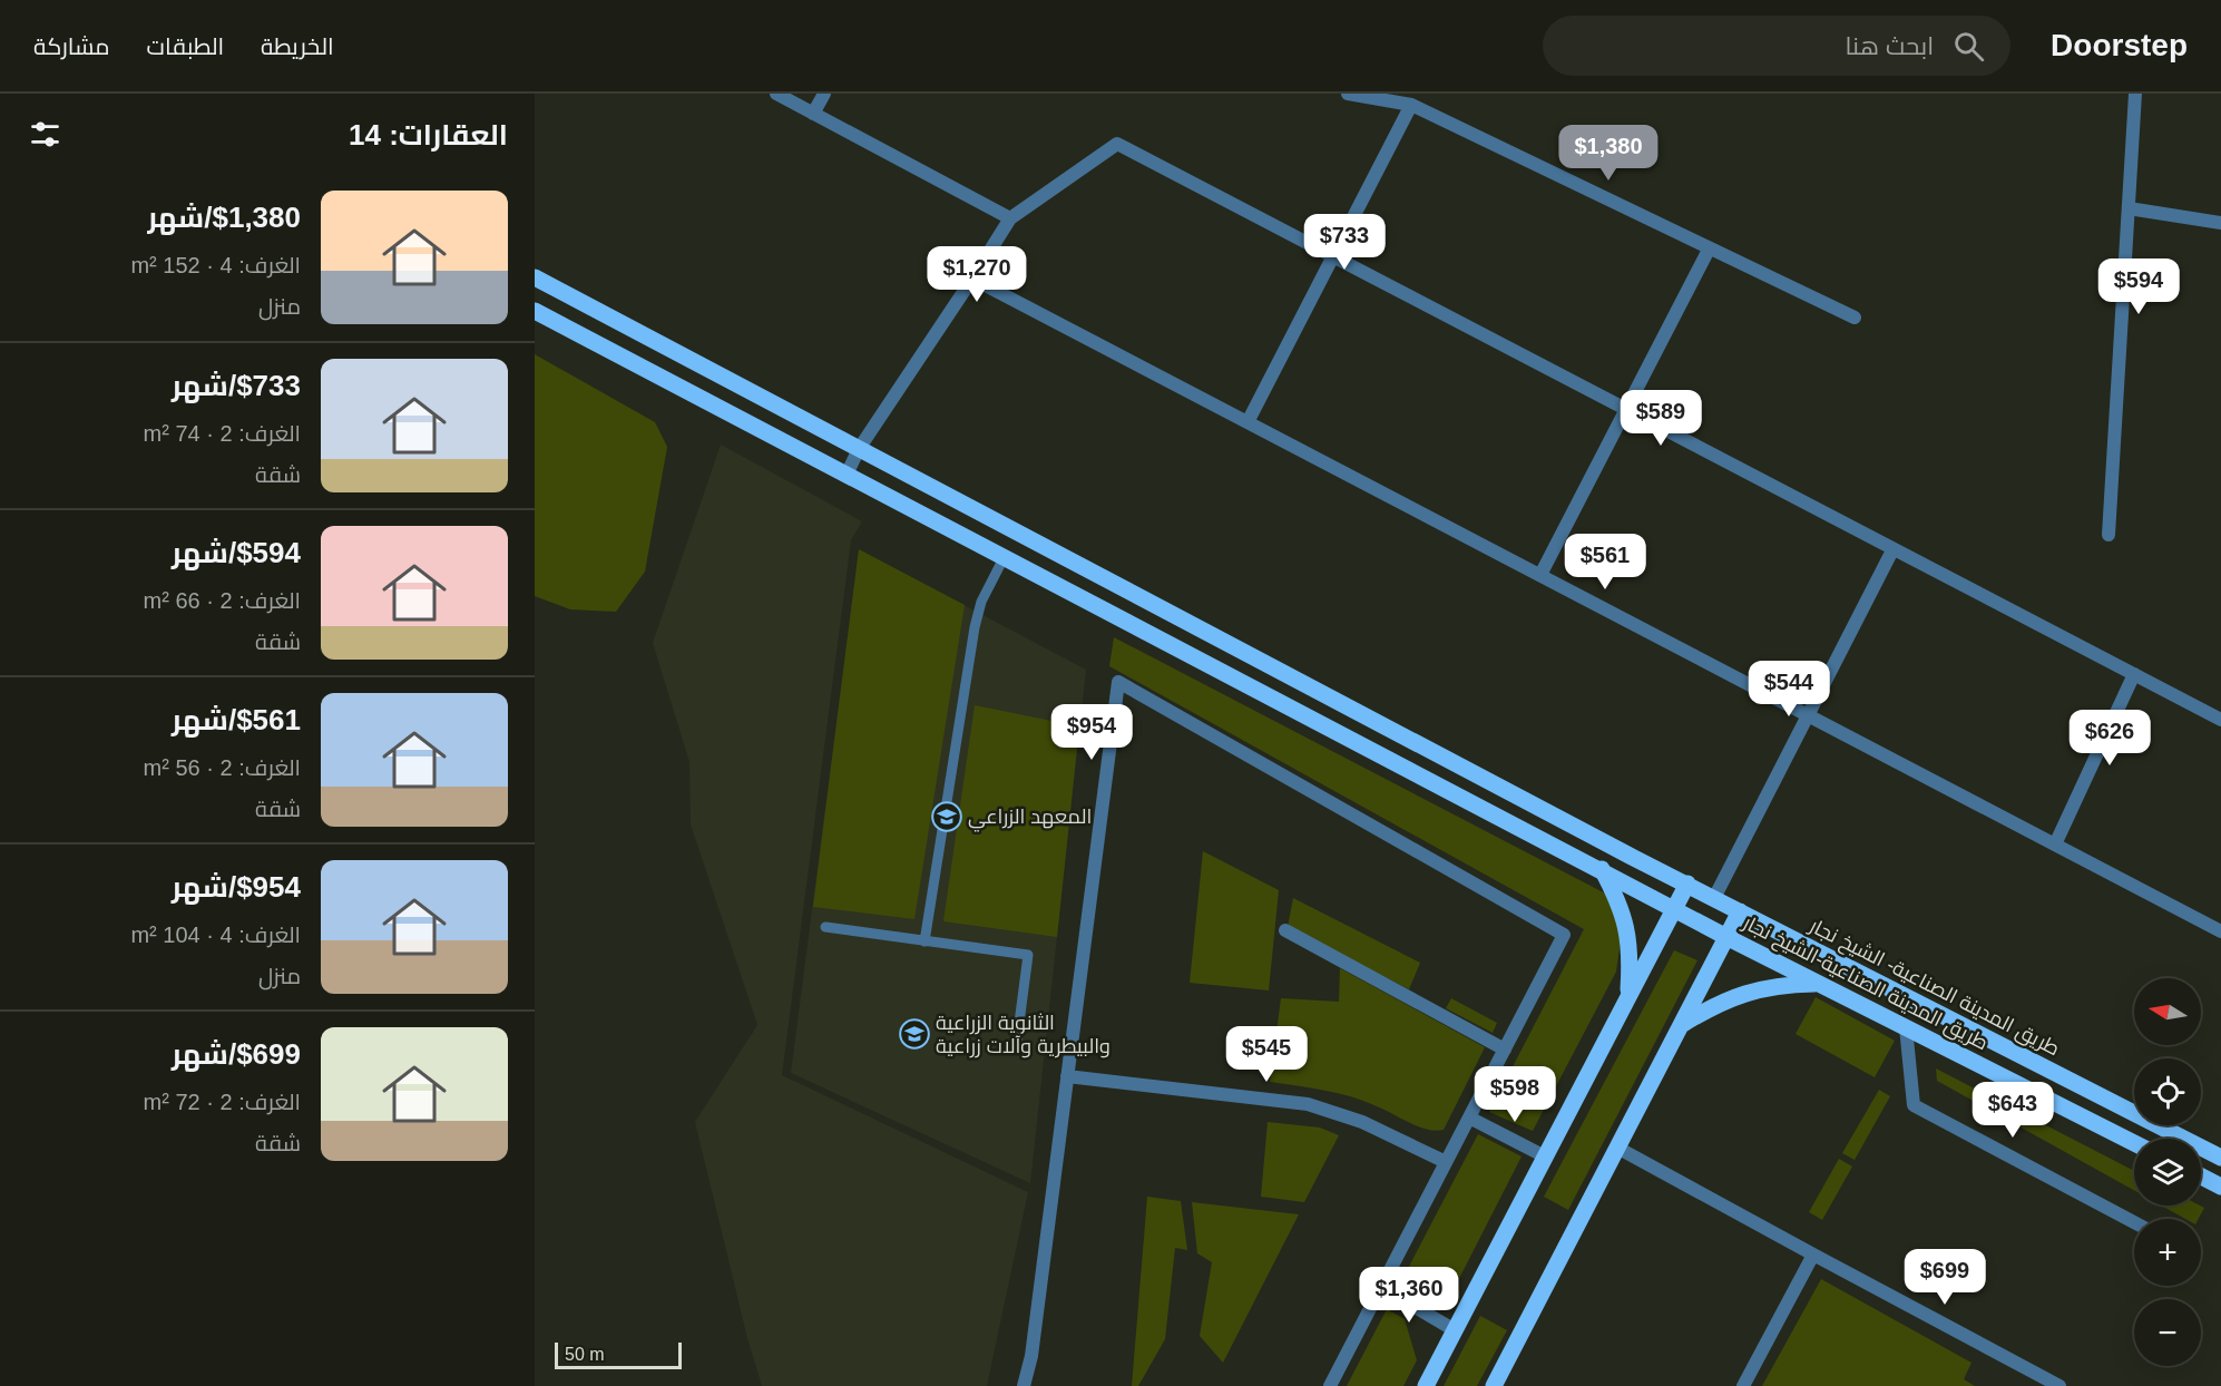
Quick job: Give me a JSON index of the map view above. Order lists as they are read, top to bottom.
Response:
{
  "streets": {
    "main road": ["طريق المدينة الصناعية-الشيخ نجار", "طريق المدينة الصناعية- الشيخ نجار"]
  },
  "places": {
    "school or university": ["المعهد الزراعي", "الثانوية الزراعية والبيطرية وآلات زراعية"]
  },
  "scale_bar": "50 m",
  "north": "left",
  "page": {
    "header": "Doorstep",
    "search": "ابحث هنا",
    "nav": ["الخريطة", "الطبقات", "مشاركة"],
    "heading": "العقارات: 14",
    "price": [
      "$1,380",
      "$733",
      "$1,270",
      "$594",
      "$589",
      "$561",
      "$544",
      "$954",
      "$626",
      "$545",
      "$598",
      "$643",
      "$699",
      "$1,360"
    ],
    "list": [
      {
        "name": "$1,380/شهر",
        "note": "الغرف: 4 · 152 m² · منزل"
      },
      {
        "name": "$733/شهر",
        "note": "الغرف: 2 · 74 m² · شقة"
      },
      {
        "name": "$594/شهر",
        "note": "الغرف: 2 · 66 m² · شقة"
      },
      {
        "name": "$561/شهر",
        "note": "الغرف: 2 · 56 m² · شقة"
      },
      {
        "name": "$954/شهر",
        "note": "الغرف: 4 · 104 m² · منزل"
      },
      {
        "name": "$699/شهر",
        "note": "الغرف: 2 · 72 m² · شقة"
      }
    ],
    "map_buttons": ["+", "−"],
    "scale": "50 m"
  }
}
